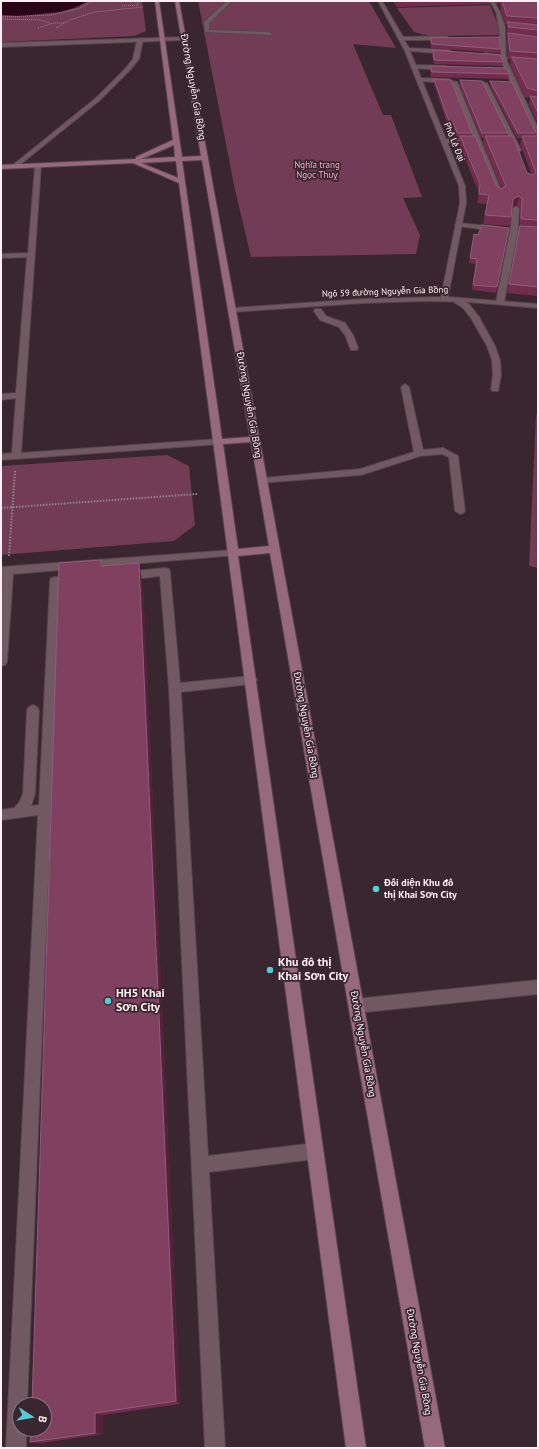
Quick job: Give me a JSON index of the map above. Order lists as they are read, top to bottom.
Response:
{
  "streets": {
    "main road": ["Đường Nguyễn Gia Bồng"],
    "street": ["Phố Lê Đại", "Ngõ 59 đường Nguyễn Gia Bồng"]
  },
  "crossings": [
    ["Đường Nguyễn Gia Bồng", "Ngõ 59 đường Nguyễn Gia Bồng"],
    ["Phố Lê Đại", "Ngõ 59 đường Nguyễn Gia Bồng"]
  ],
  "parks": ["Nghĩa trang Ngọc Thuỵ"],
  "places": ["Đối diện Khu đô thị Khai Sơn City", "Khu đô thị Khai Sơn City", "HH5 Khai Sơn City"],
  "north": "right"
}
